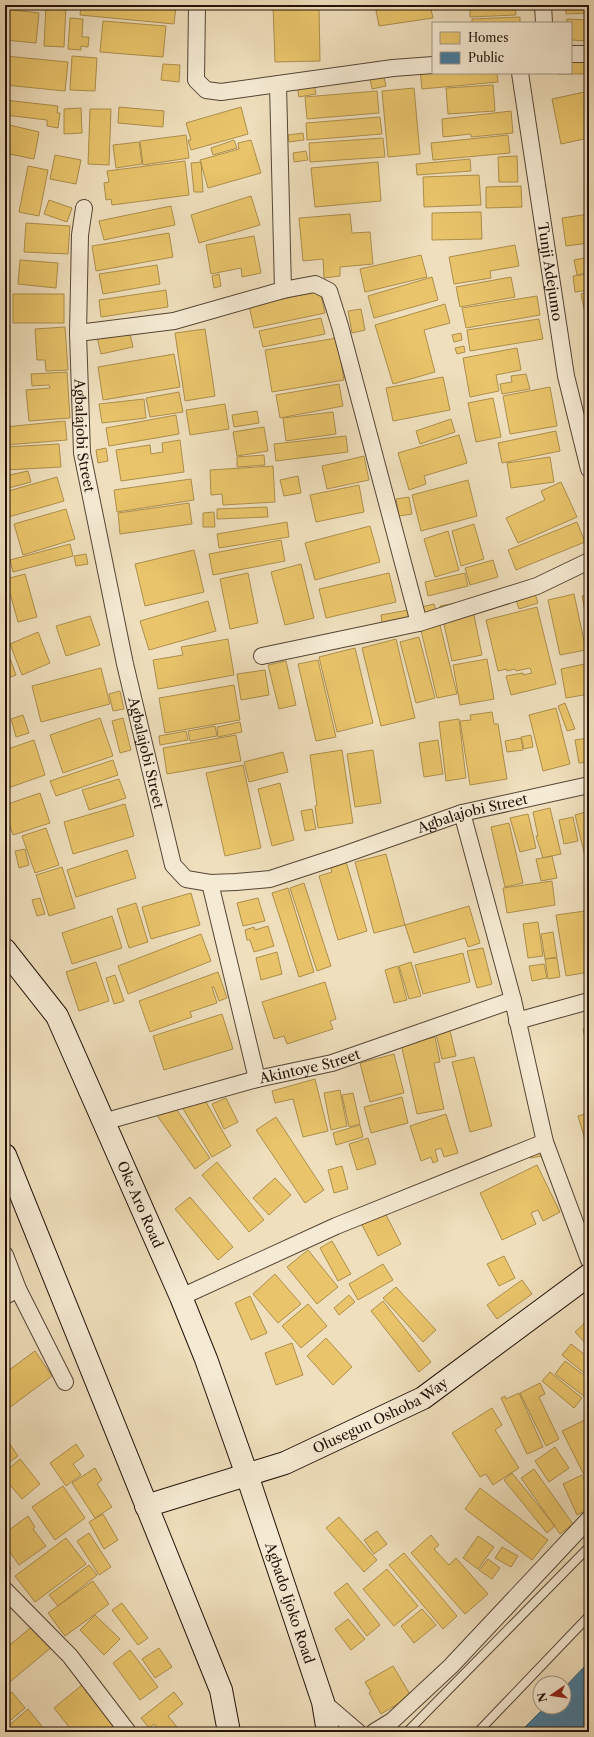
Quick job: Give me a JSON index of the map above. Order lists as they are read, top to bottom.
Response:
{
  "streets": {
    "main road": ["Oke Aro Road", "Olusegun Oshoba Way", "Agbado Ijoko Road"],
    "street": ["Tunji Adejumo", "Agbalajobi Street", "Akintoye Street"]
  },
  "crossings": [
    ["Akintoye Street", "Oke Aro Road"],
    ["Oke Aro Road", "Olusegun Oshoba Way"],
    ["Oke Aro Road", "Agbado Ijoko Road"],
    ["Olusegun Oshoba Way", "Agbado Ijoko Road"]
  ],
  "legend": ["Homes", "Public"],
  "north": "left"
}
